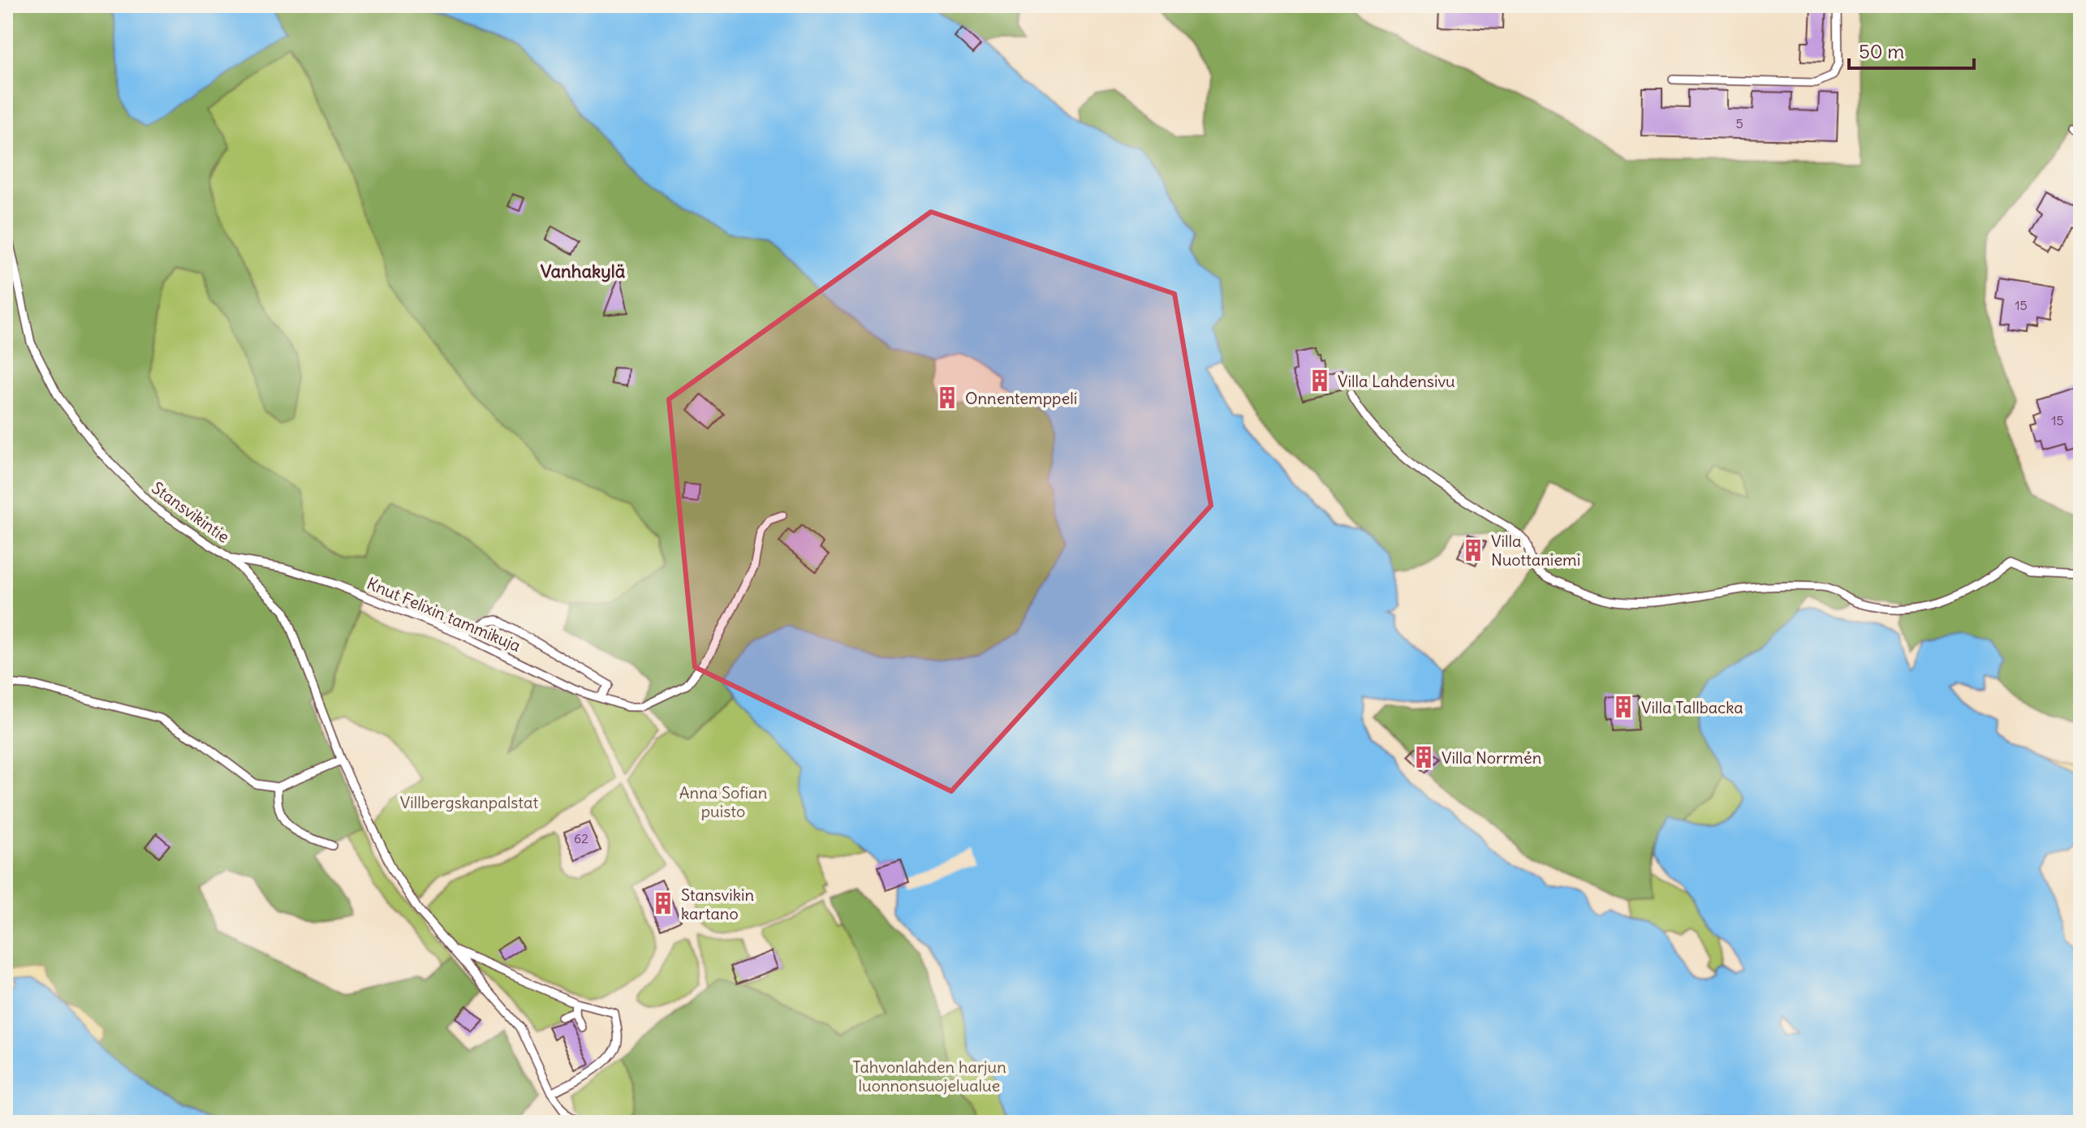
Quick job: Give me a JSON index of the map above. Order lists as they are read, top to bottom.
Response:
{
  "streets": {
    "lane": ["Stansvikintie", "Knut Felixin tammikuja"]
  },
  "crossings": [
    ["Stansvikintie", "Knut Felixin tammikuja"]
  ],
  "districts": ["Vanhakylä"],
  "parks": ["Anna Sofian puisto", "Villbergskanpalstat", "Tahvonlahden harjun luonnonsuojelualue"],
  "places": {
    "building": [
      "Villa Lahdensivu",
      "Onnentemppeli",
      "Villa Nuottaniemi",
      "Villa Tallbacka",
      "Villa Norrmén",
      "Stansvikin kartano"
    ]
  },
  "house_numbers": [
    "5",
    "15",
    "15",
    "62"
  ],
  "scale_bar": "50 m"
}
